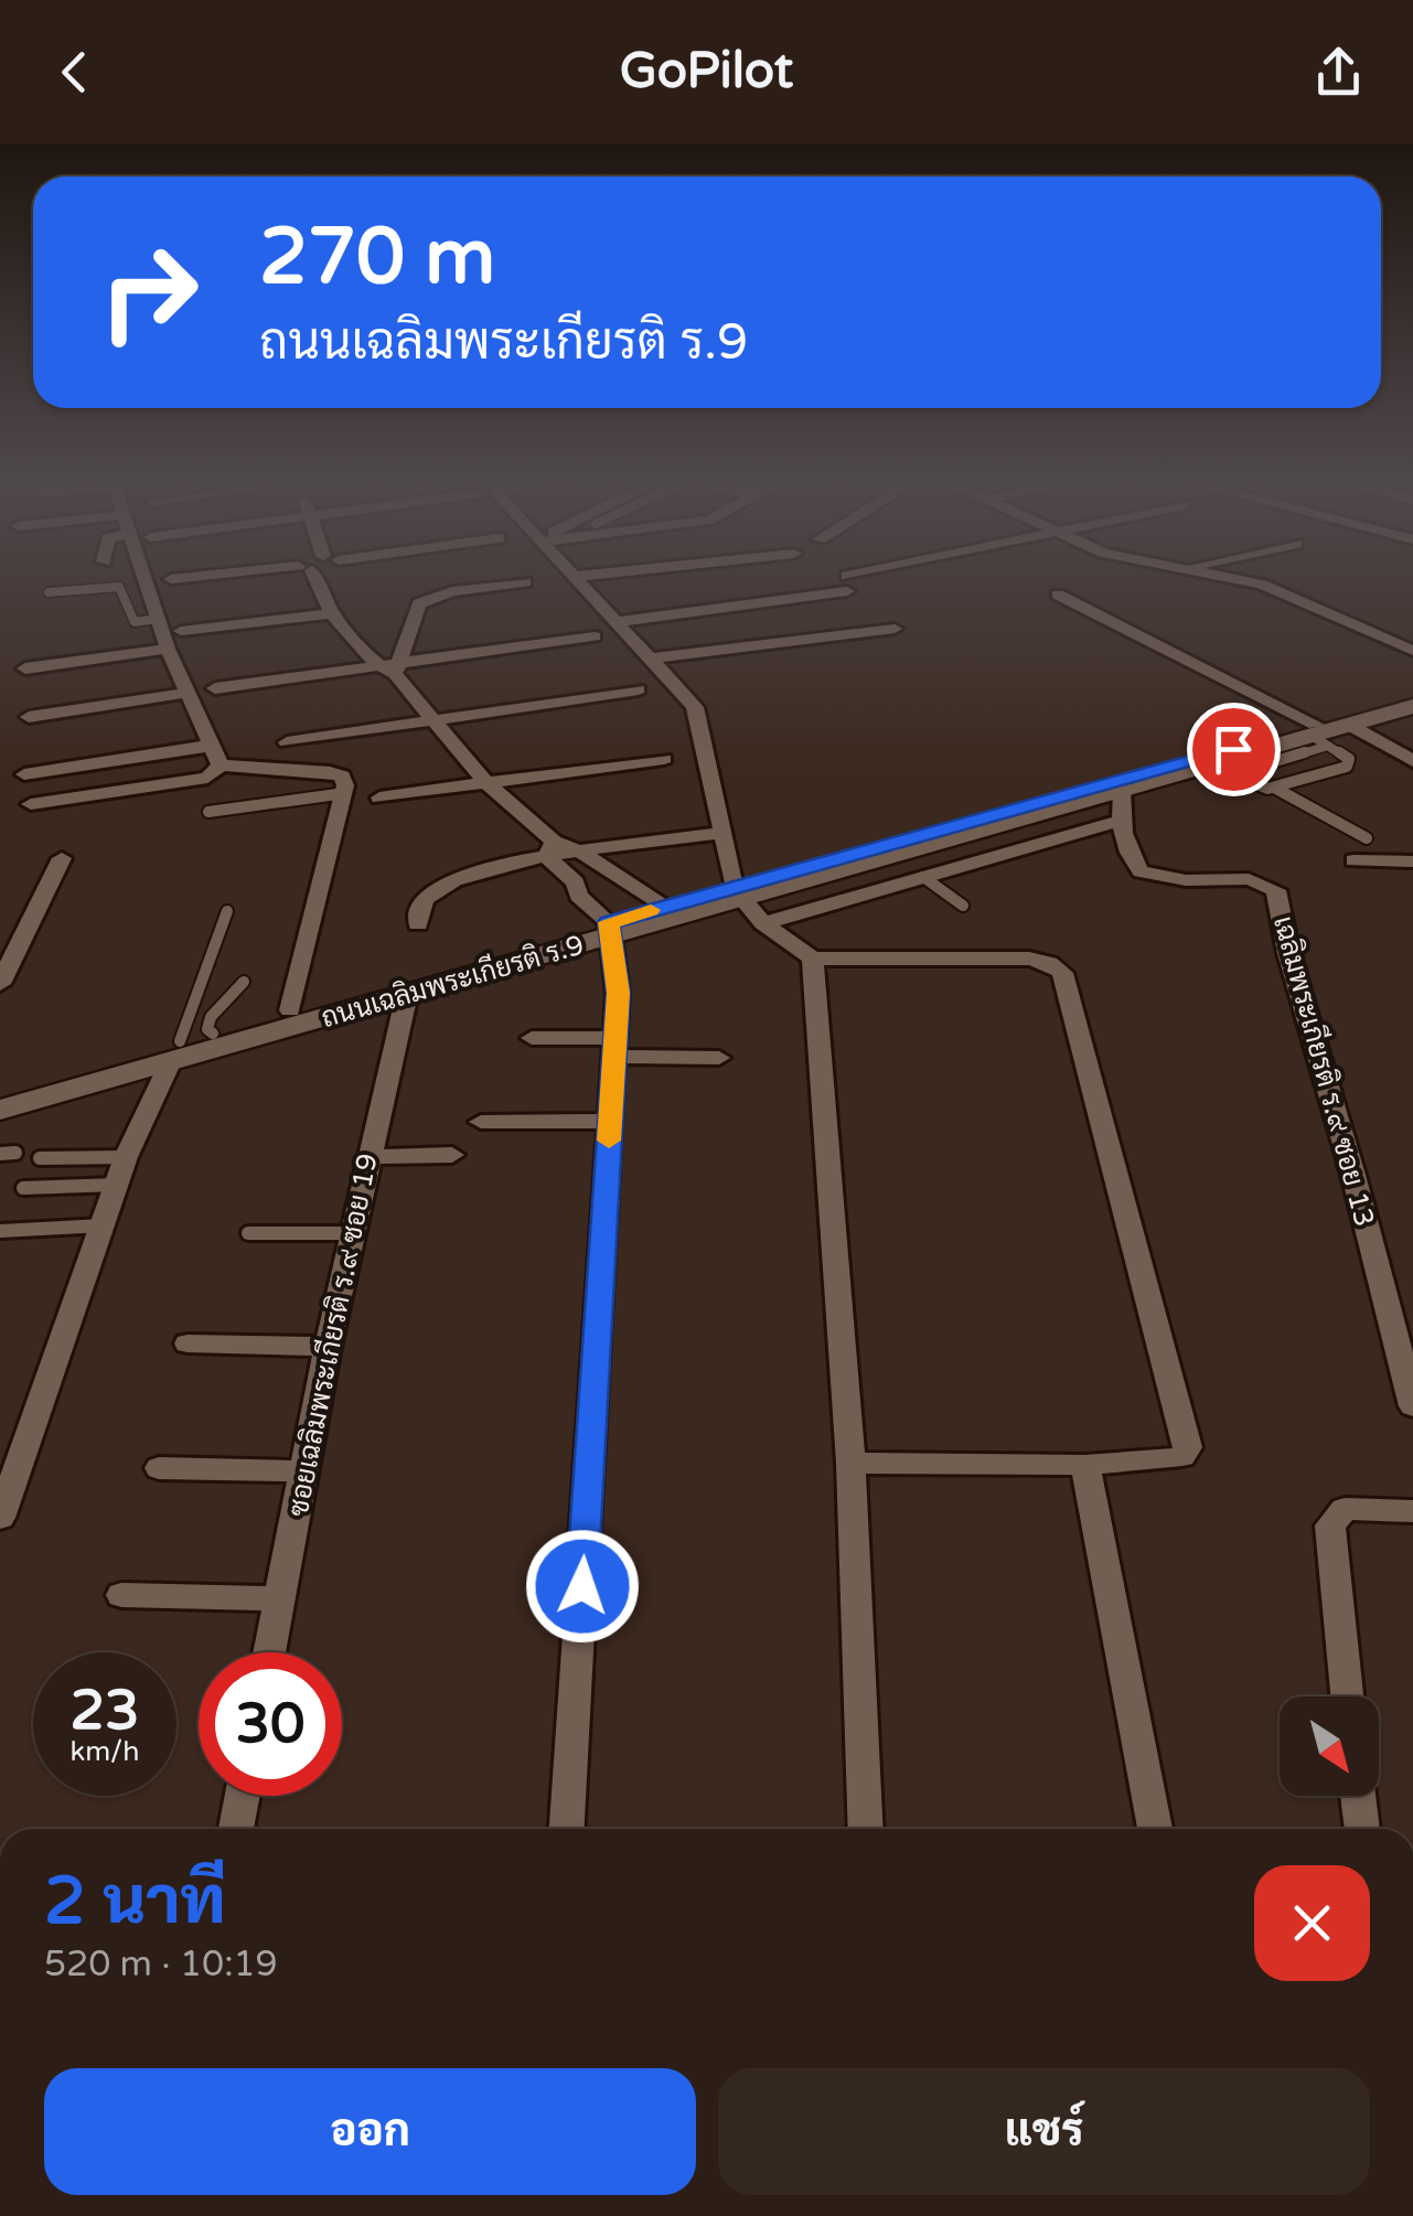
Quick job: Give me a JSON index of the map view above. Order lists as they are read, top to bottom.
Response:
{
  "streets": {
    "main road": ["ถนนเฉลิมพระเกียรติ ร.9"],
    "street": ["เฉลิมพระเกียรติ ร.๙ ซอย 13", "ซอยเฉลิมพระเกียรติ ร.๙ ซอย 19"]
  },
  "crossings": [
    ["ถนนเฉลิมพระเกียรติ ร.9", "เฉลิมพระเกียรติ ร.๙ ซอย 13"],
    ["ถนนเฉลิมพระเกียรติ ร.9", "ซอยเฉลิมพระเกียรติ ร.๙ ซอย 19"]
  ],
  "north": "bottom right",
  "page": {
    "header": "GoPilot",
    "turn": ["270 m", "ถนนเฉลิมพระเกียรติ ร.9"],
    "speed": "23 km/h",
    "limit": "30",
    "heading": ["2 นาที", "520 m · 10:19"],
    "buttons": ["ออก", "แชร์"]
  }
}
